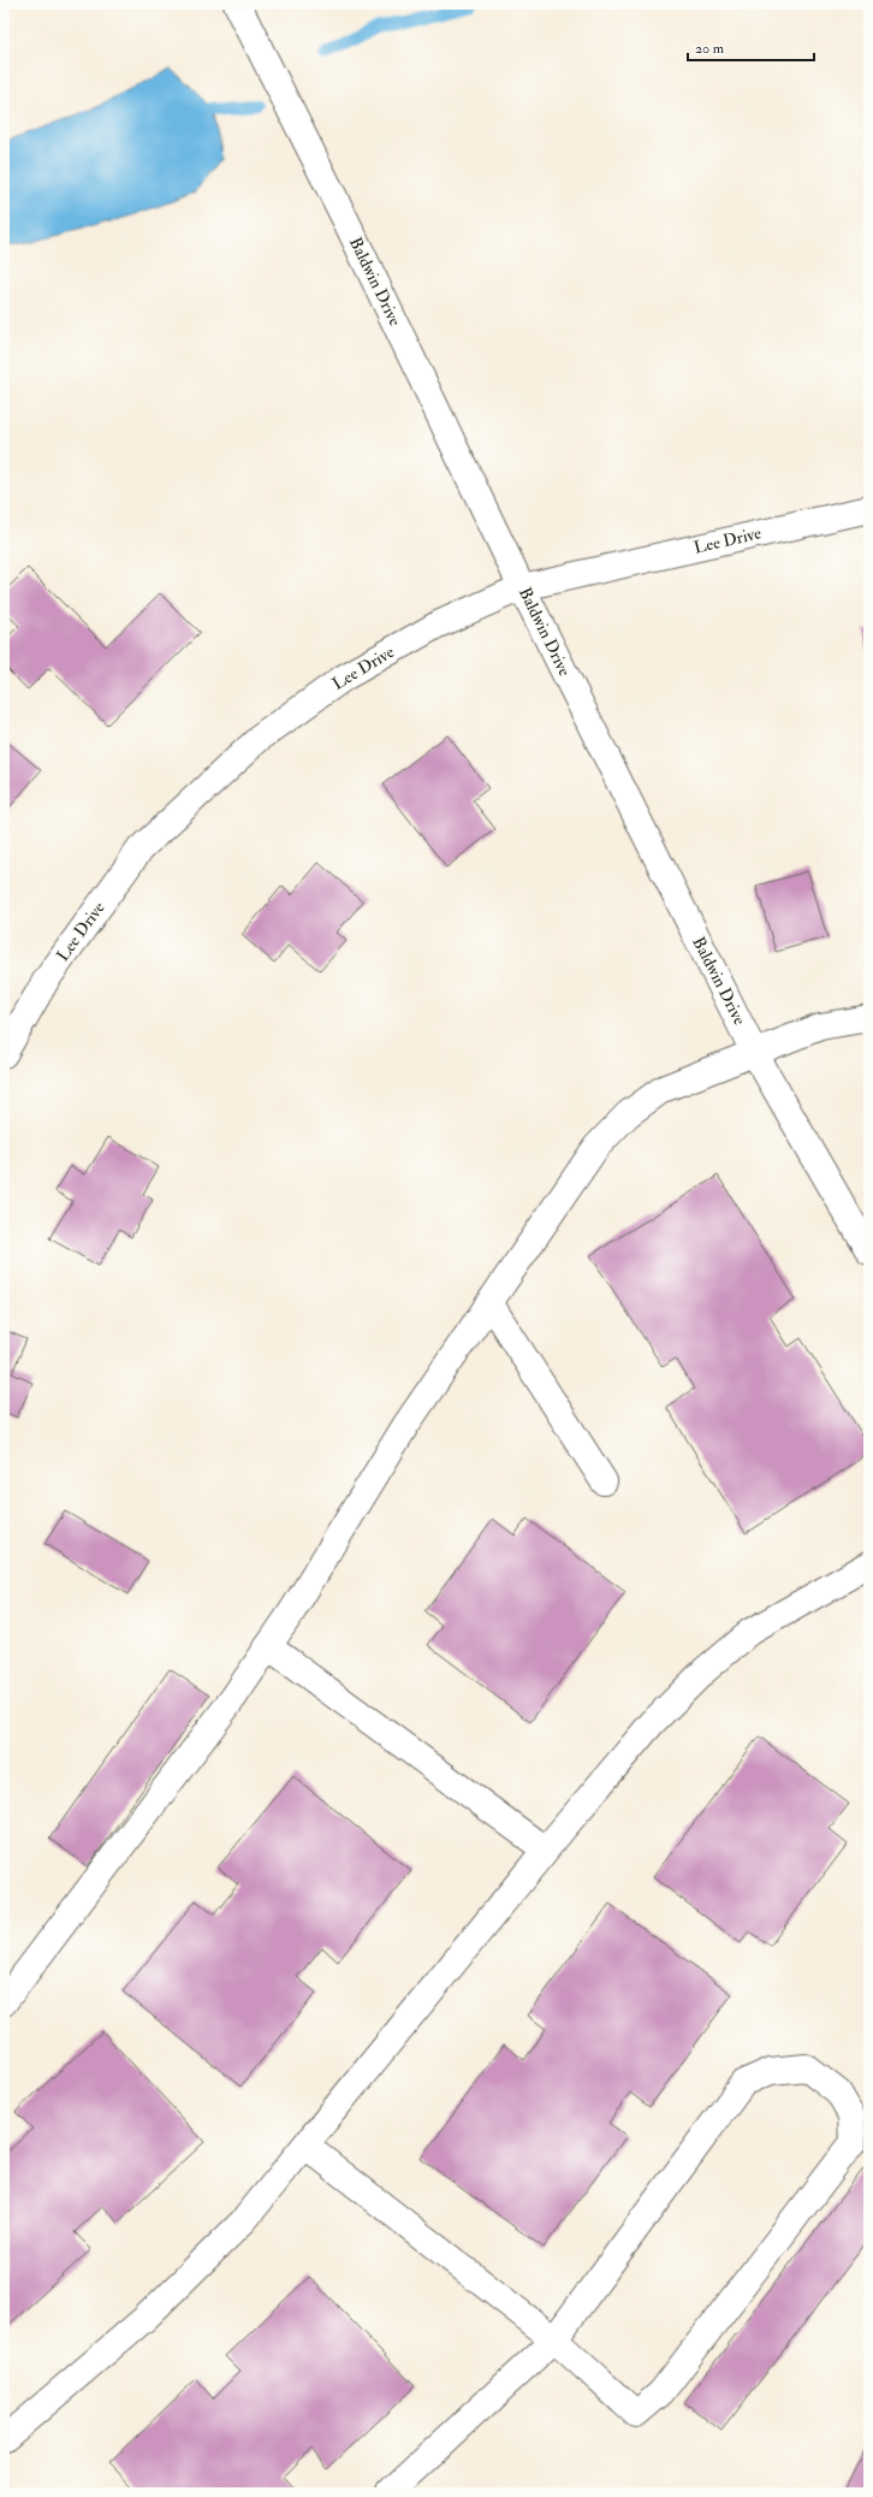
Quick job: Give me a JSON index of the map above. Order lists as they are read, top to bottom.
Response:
{
  "streets": {
    "street": ["Baldwin Drive", "Lee Drive"]
  },
  "crossings": [
    ["Baldwin Drive", "Lee Drive"]
  ],
  "scale_bar": "20 m"
}
